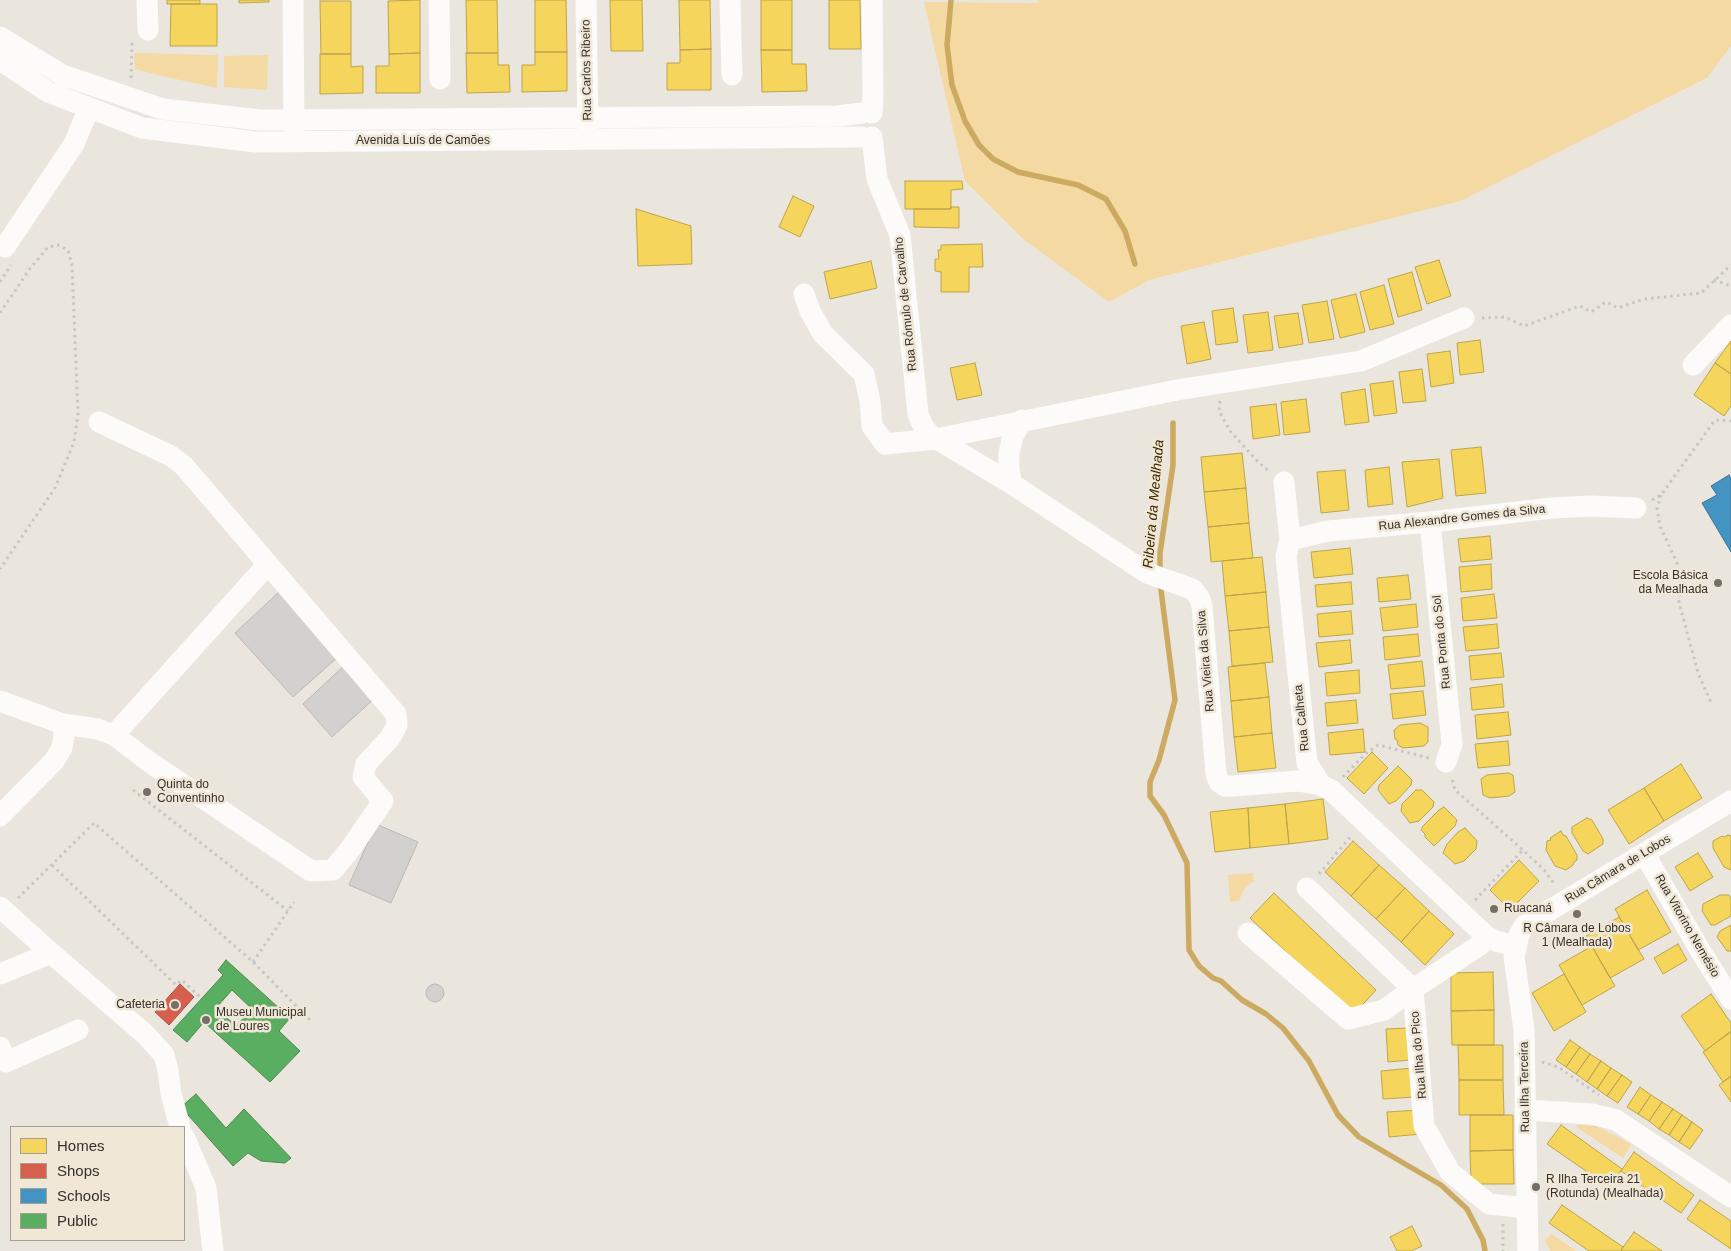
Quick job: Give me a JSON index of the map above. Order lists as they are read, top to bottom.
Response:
{
  "streets": {
    "street": [
      "Rua Carlos Ribeiro",
      "Avenida Luís de Camões",
      "Rua Rómulo de Carvalho",
      "Rua Alexandre Gomes da Silva",
      "Rua Ponta do Sol",
      "Rua Vieira da Silva",
      "Rua Calheta",
      "Rua Câmara de Lobos",
      "Rua Vitorino Nemésio",
      "Rua Ilha do Pico",
      "Rua Ilha Terceira"
    ]
  },
  "crossings": [
    ["Rua Carlos Ribeiro", "Avenida Luís de Camões"],
    ["Avenida Luís de Camões", "Rua Rómulo de Carvalho"],
    ["Rua Rómulo de Carvalho", "Rua Vieira da Silva"],
    ["Rua Alexandre Gomes da Silva", "Rua Ponta do Sol"],
    ["Rua Alexandre Gomes da Silva", "Rua Calheta"],
    ["Rua Vieira da Silva", "Rua Calheta"],
    ["Rua Calheta", "Rua Câmara de Lobos"],
    ["Rua Calheta", "Rua Ilha Terceira"],
    ["Rua Câmara de Lobos", "Rua Vitorino Nemésio"],
    ["Rua Câmara de Lobos", "Rua Ilha Terceira"],
    ["Rua Ilha do Pico", "Rua Ilha Terceira"]
  ],
  "water": ["Ribeira da Mealhada"],
  "places": [
    "Escola Básica da Mealhada",
    "Quinta do Conventinho",
    "Ruacaná",
    "R Câmara de Lobos 1 (Mealhada)",
    "Cafeteria",
    "Museu Municipal de Loures",
    "R Ilha Terceira 21 (Rotunda) (Mealhada)"
  ],
  "legend": [
    "Homes",
    "Shops",
    "Schools",
    "Public"
  ]
}
